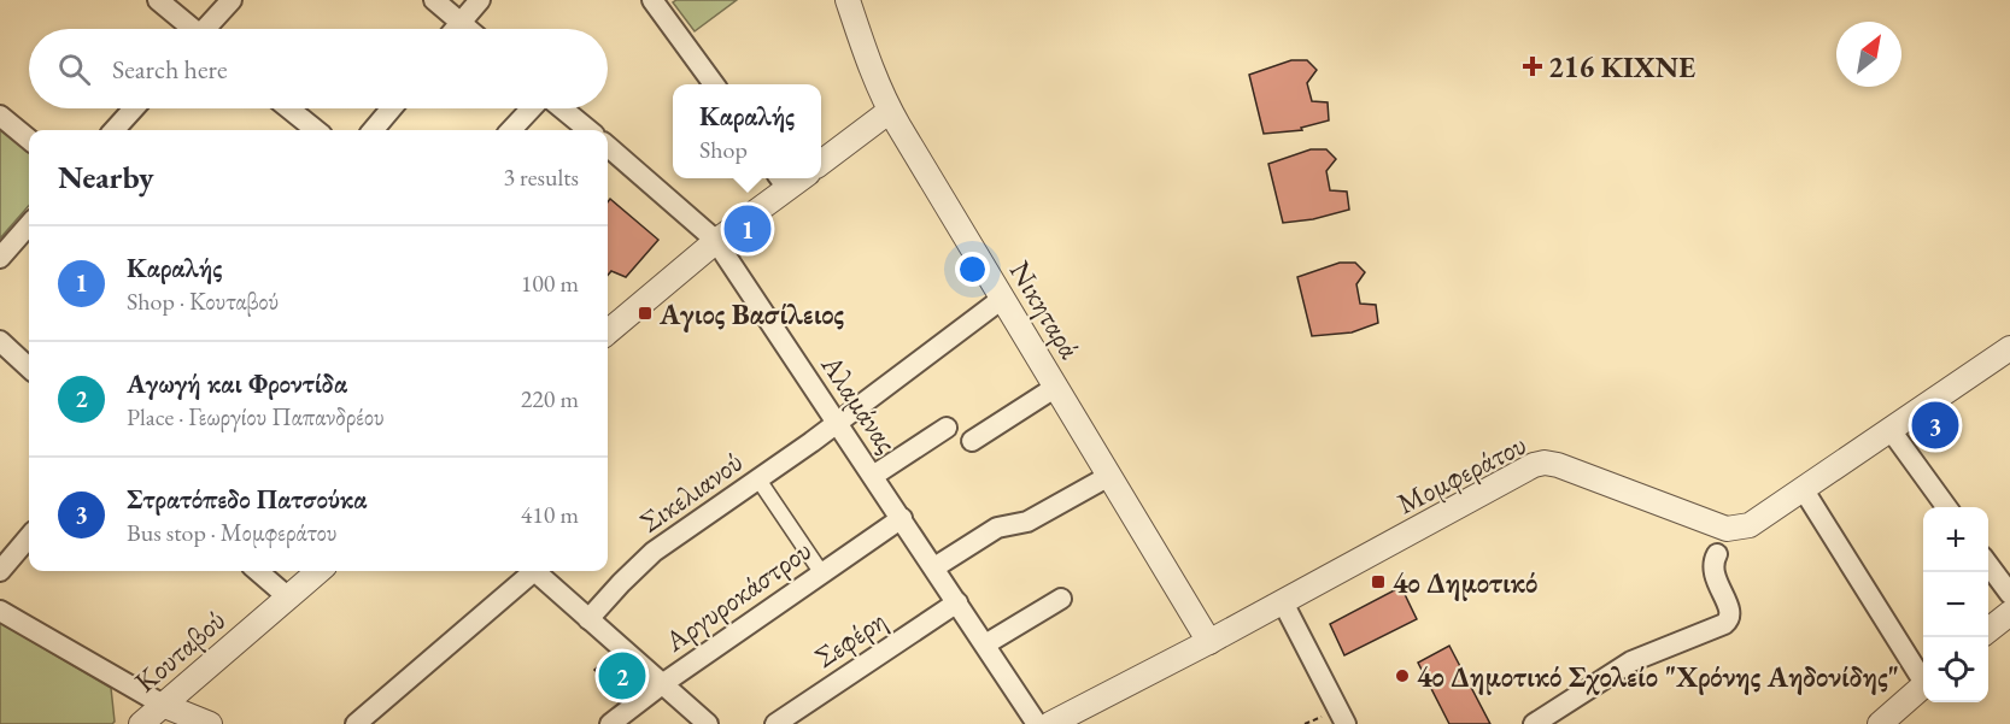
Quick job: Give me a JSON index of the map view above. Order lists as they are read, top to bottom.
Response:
{
  "streets": {
    "street": [
      "Νικηταρά",
      "Αλαμάνας",
      "Μομφεράτου",
      "Σικελιανού",
      "Αργυροκάστρου",
      "Σεφέρη",
      "Κουταβού"
    ]
  },
  "crossings": [
    ["Νικηταρά", "Μομφεράτου"],
    ["Νικηταρά", "Σικελιανού"],
    ["Αλαμάνας", "Σικελιανού"],
    ["Αλαμάνας", "Αργυροκάστρου"],
    ["Αλαμάνας", "Σεφέρη"]
  ],
  "places": {
    "health": ["216 ΚΙΧΝΕ"],
    "transit": ["Αγιος Βασίλειος", "4ο Δημοτικό"],
    "other": ["4ο Δημοτικό Σχολείο \"Χρόνης Αηδονίδης\""]
  },
  "north": "top right",
  "page": {
    "search": "Search here",
    "popup": ["Καραλής", "Shop"],
    "heading": ["Nearby", "3 results"],
    "pins": ["1", "3", "2"],
    "list": [
      {
        "mark": "1",
        "name": "Καραλής",
        "note": "Shop · Κουταβού",
        "value": "100 m"
      },
      {
        "mark": "2",
        "name": "Αγωγή και Φροντίδα",
        "note": "Place · Γεωργίου Παπανδρέου",
        "value": "220 m"
      },
      {
        "mark": "3",
        "name": "Στρατόπεδο Πατσούκα",
        "note": "Bus stop · Μομφεράτου",
        "value": "410 m"
      }
    ],
    "map_buttons": ["+", "−"]
  }
}
